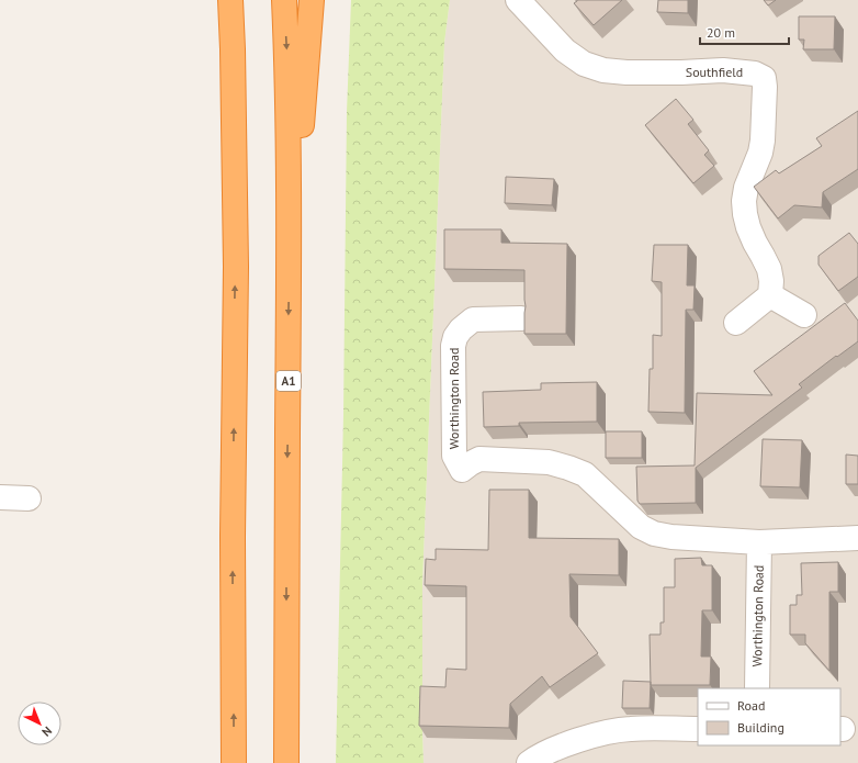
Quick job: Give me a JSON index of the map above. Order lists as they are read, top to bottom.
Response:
{
  "streets": {
    "highway": ["A1"],
    "street": ["Southfield", "Worthington Road"]
  },
  "legend": ["Road", "Building"],
  "scale_bar": "20 m",
  "north": "bottom right"
}
